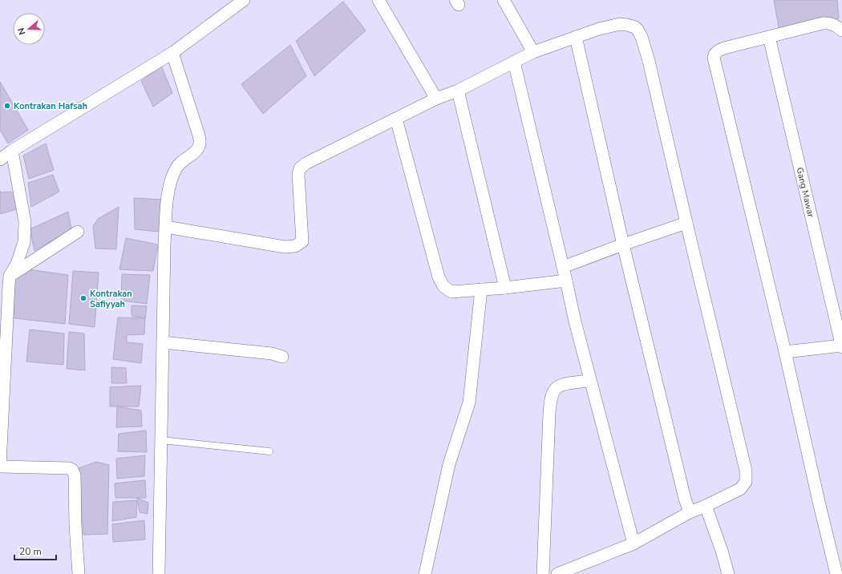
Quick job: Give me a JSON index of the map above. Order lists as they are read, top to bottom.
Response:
{
  "streets": {
    "street": ["Gang Mawar"]
  },
  "places": ["Kontrakan Hafsah", "Kontrakan Safiyyah"],
  "scale_bar": "20 m",
  "north": "left"
}
